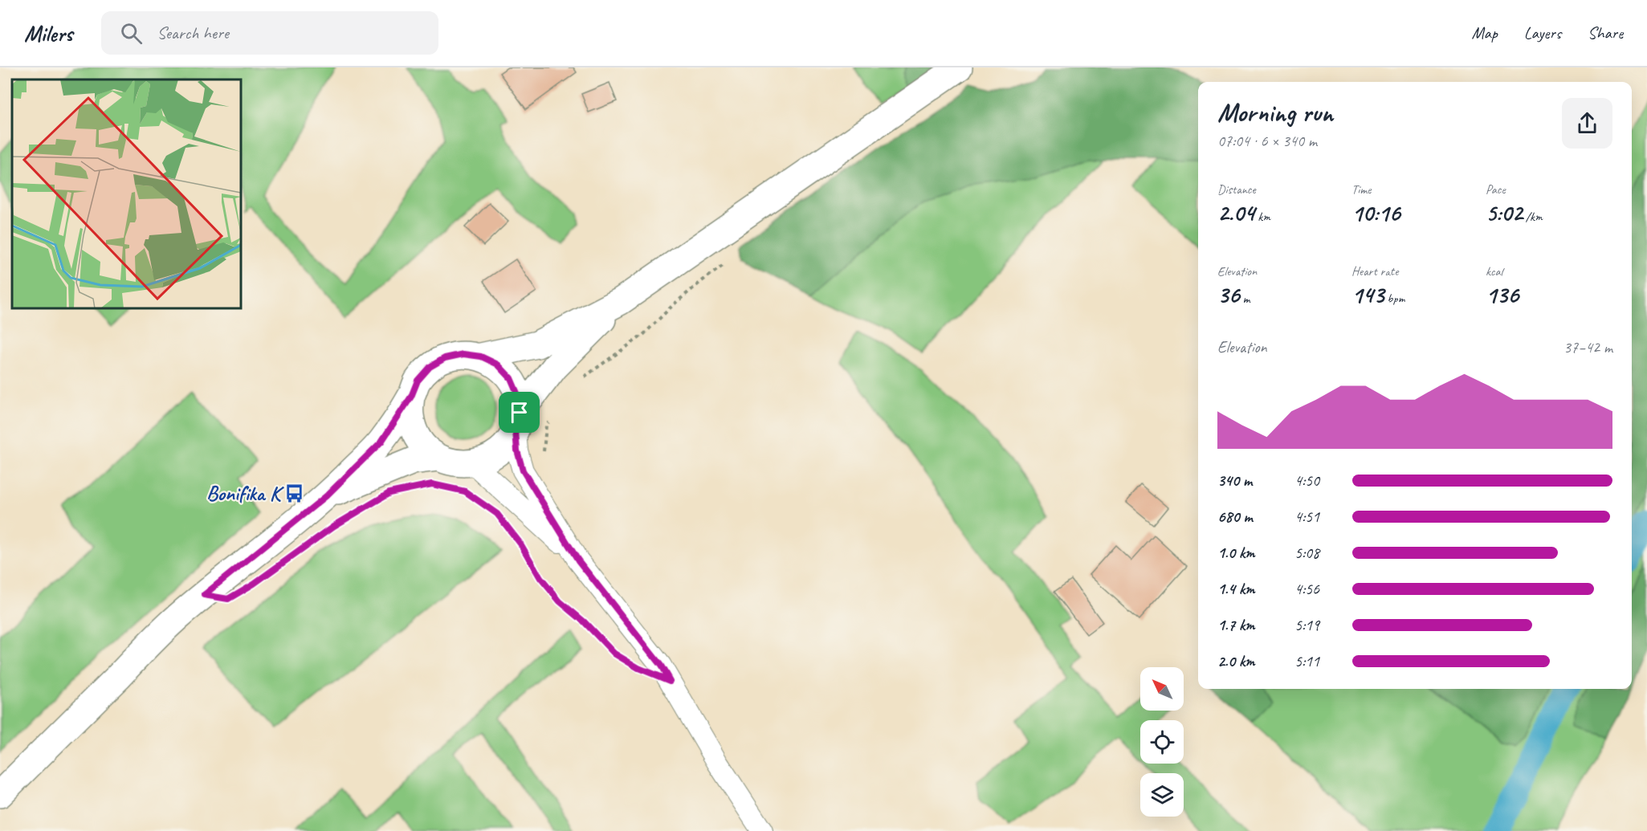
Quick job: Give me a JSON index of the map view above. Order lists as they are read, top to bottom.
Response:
{
  "places": {
    "bus stop": ["Bonifika K"]
  },
  "north": "top left",
  "page": {
    "header": "Milers",
    "search": "Search here",
    "nav": ["Map", "Layers", "Share"],
    "heading": ["Morning run", "07:04 · 6 × 340 m"],
    "stats": [
      ["Distance", "2.04 km"],
      ["Time", "10:16"],
      ["Pace", "5:02 /km"],
      ["Elevation", "36 m"],
      ["Heart rate", "143 bpm"],
      ["kcal", "136"]
    ],
    "chart": ["Elevation", "37–42 m"],
    "list": [
      {
        "name": "340 m",
        "note": "4:50"
      },
      {
        "name": "680 m",
        "note": "4:51"
      },
      {
        "name": "1.0 km",
        "note": "5:08"
      },
      {
        "name": "1.4 km",
        "note": "4:56"
      },
      {
        "name": "1.7 km",
        "note": "5:19"
      },
      {
        "name": "2.0 km",
        "note": "5:11"
      }
    ]
  }
}
